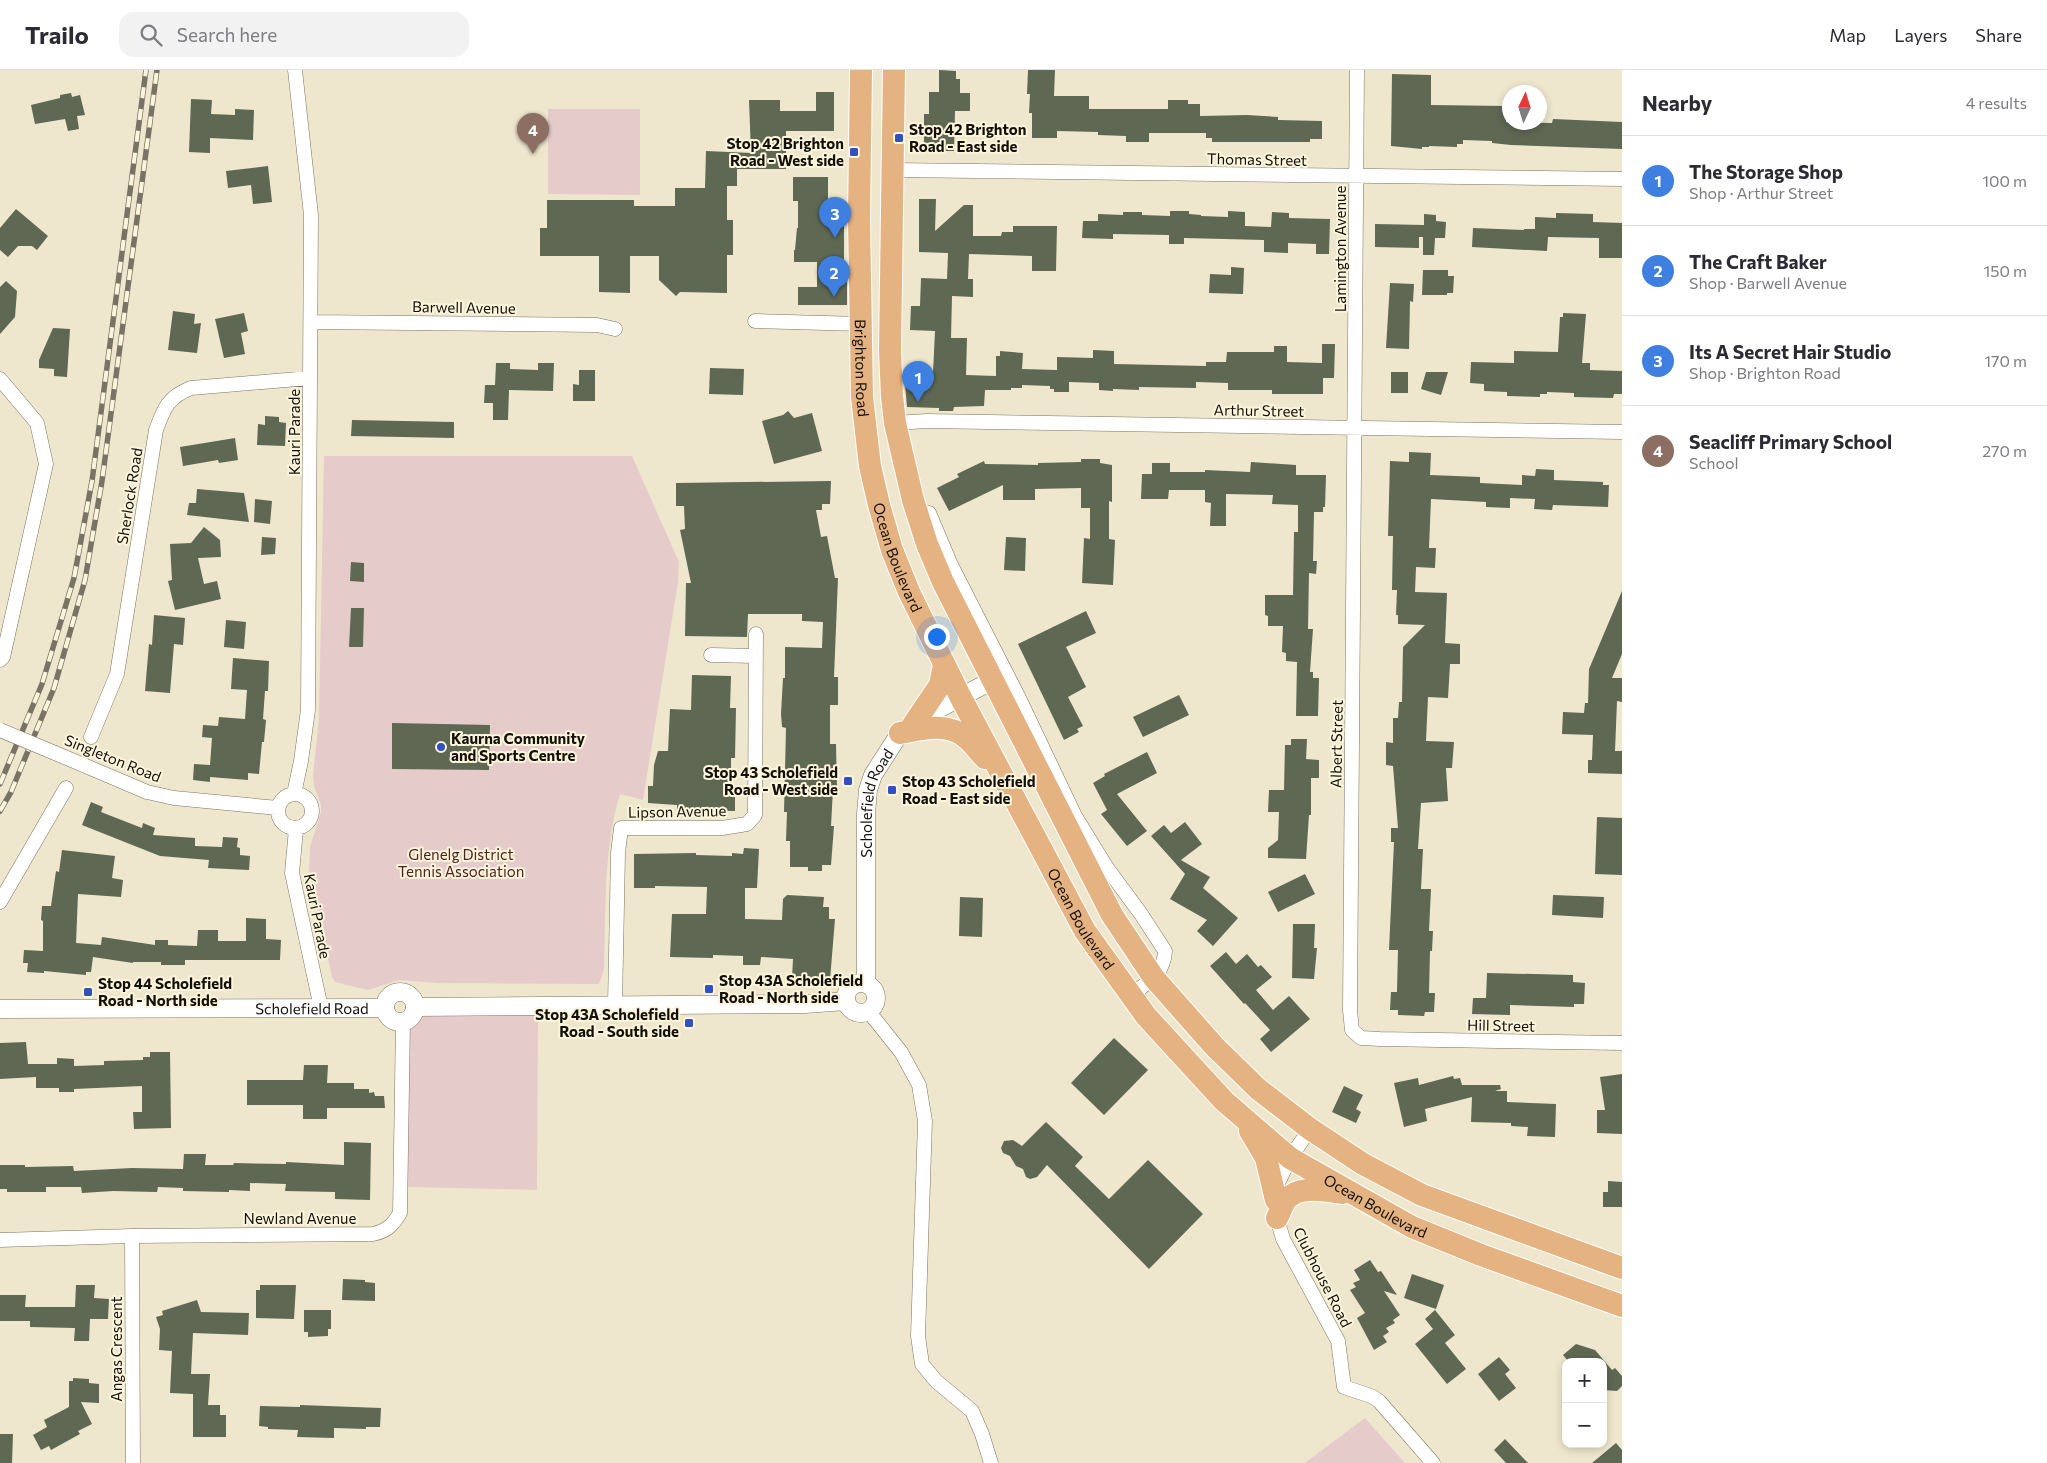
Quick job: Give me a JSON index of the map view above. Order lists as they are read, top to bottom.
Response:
{
  "streets": {
    "main road": ["Brighton Road", "Ocean Boulevard"],
    "street": [
      "Thomas Street",
      "Lamington Avenue",
      "Barwell Avenue",
      "Arthur Street",
      "Kauri Parade",
      "Sherlock Road",
      "Albert Street",
      "Singleton Road",
      "Scholefield Road",
      "Lipson Avenue",
      "Hill Street",
      "Newland Avenue",
      "Clubhouse Road",
      "Angas Crescent"
    ]
  },
  "crossings": [
    ["Thomas Street", "Lamington Avenue"],
    ["Thomas Street", "Brighton Road"],
    ["Lamington Avenue", "Arthur Street"],
    ["Lamington Avenue", "Albert Street"],
    ["Barwell Avenue", "Kauri Parade"],
    ["Brighton Road", "Arthur Street"],
    ["Brighton Road", "Ocean Boulevard"],
    ["Arthur Street", "Ocean Boulevard"],
    ["Arthur Street", "Albert Street"],
    ["Kauri Parade", "Sherlock Road"],
    ["Kauri Parade", "Singleton Road"],
    ["Kauri Parade", "Scholefield Road"],
    ["Ocean Boulevard", "Scholefield Road"],
    ["Albert Street", "Hill Street"],
    ["Scholefield Road", "Newland Avenue"],
    ["Newland Avenue", "Angas Crescent"]
  ],
  "parks": ["Glenelg District Tennis Association"],
  "places": {
    "transit": [
      "Stop 42 Brighton Road - East side",
      "Stop 42 Brighton Road - West side",
      "Stop 43 Scholefield Road - West side",
      "Stop 43 Scholefield Road - East side",
      "Stop 43A Scholefield Road - North side",
      "Stop 44 Scholefield Road - North side",
      "Stop 43A Scholefield Road - South side"
    ],
    "other": ["Kaurna Community and Sports Centre"]
  },
  "north": "top",
  "page": {
    "header": "Trailo",
    "search": "Search here",
    "nav": ["Map", "Layers", "Share"],
    "heading": ["Nearby", "4 results"],
    "pins": [
      "4",
      "3",
      "2",
      "1"
    ],
    "list": [
      {
        "mark": "1",
        "name": "The Storage Shop",
        "note": "Shop · Arthur Street",
        "value": "100 m"
      },
      {
        "mark": "2",
        "name": "The Craft Baker",
        "note": "Shop · Barwell Avenue",
        "value": "150 m"
      },
      {
        "mark": "3",
        "name": "Its A Secret Hair Studio",
        "note": "Shop · Brighton Road",
        "value": "170 m"
      },
      {
        "mark": "4",
        "name": "Seacliff Primary School",
        "note": "School",
        "value": "270 m"
      }
    ],
    "map_buttons": ["+", "−"]
  }
}
